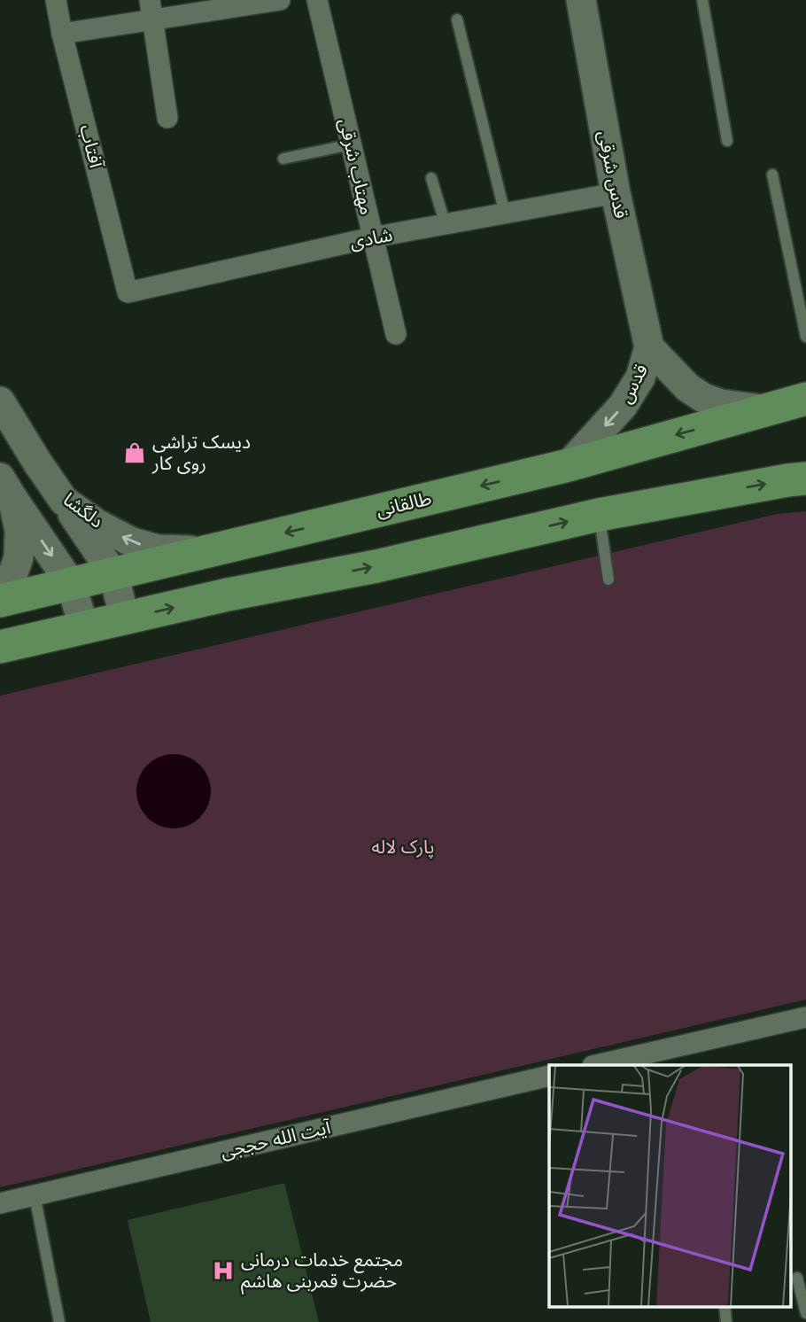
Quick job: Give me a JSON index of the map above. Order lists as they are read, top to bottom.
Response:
{
  "streets": {
    "main road": [
      "قدس شرقی",
      "قدس",
      "طالقانی",
      "دلگشا"
    ],
    "street": [
      "آفتاب",
      "مهتاب شرقی",
      "شادی",
      "آیت الله حججی"
    ]
  },
  "crossings": [
    ["آفتاب", "شادی"],
    ["مهتاب شرقی", "شادی"],
    ["قدس شرقی", "شادی"],
    ["قدس شرقی", "قدس"],
    ["قدس", "طالقانی"],
    ["طالقانی", "دلگشا"]
  ],
  "one_way": ["قدس", "دلگشا"],
  "parks": ["پارک لاله"],
  "places": {
    "shop": ["دیسک تراشی روی کار"],
    "hospital": ["مجتمع خدمات درمانی حضرت قمربنی هاشم"]
  }
}
